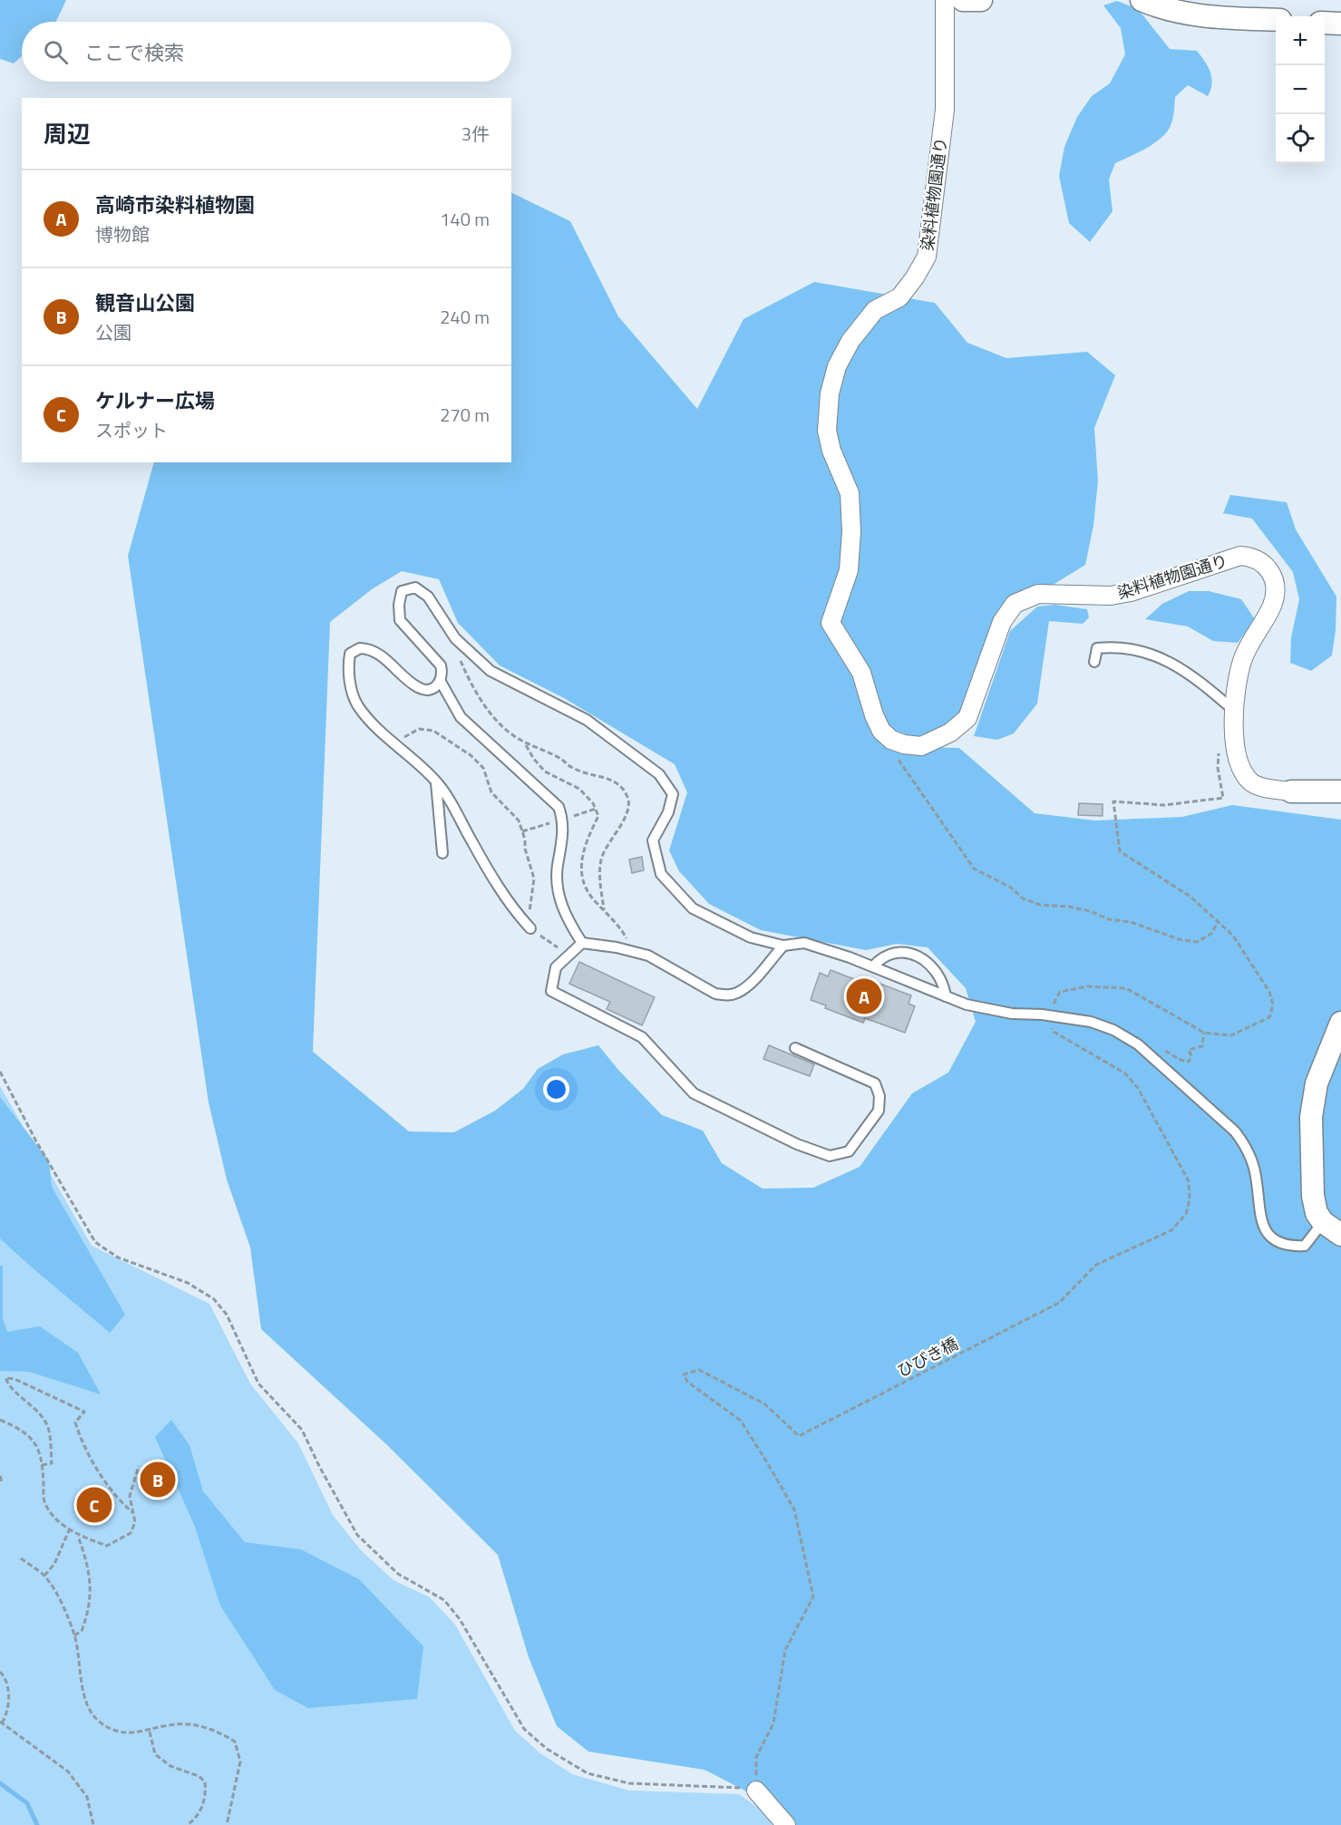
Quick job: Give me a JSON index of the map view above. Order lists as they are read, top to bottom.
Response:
{
  "streets": {
    "street": ["染料植物園通り"],
    "path": ["ひびき橋"]
  },
  "page": {
    "map_buttons": ["+", "−"],
    "search": "ここで検索",
    "heading": ["周辺", "3件"],
    "list": [
      {
        "mark": "A",
        "name": "高崎市染料植物園",
        "note": "博物館",
        "value": "140 m"
      },
      {
        "mark": "B",
        "name": "観音山公園",
        "note": "公園",
        "value": "240 m"
      },
      {
        "mark": "C",
        "name": "ケルナー広場",
        "note": "スポット",
        "value": "270 m"
      }
    ],
    "pins": ["A", "B", "C"]
  }
}
